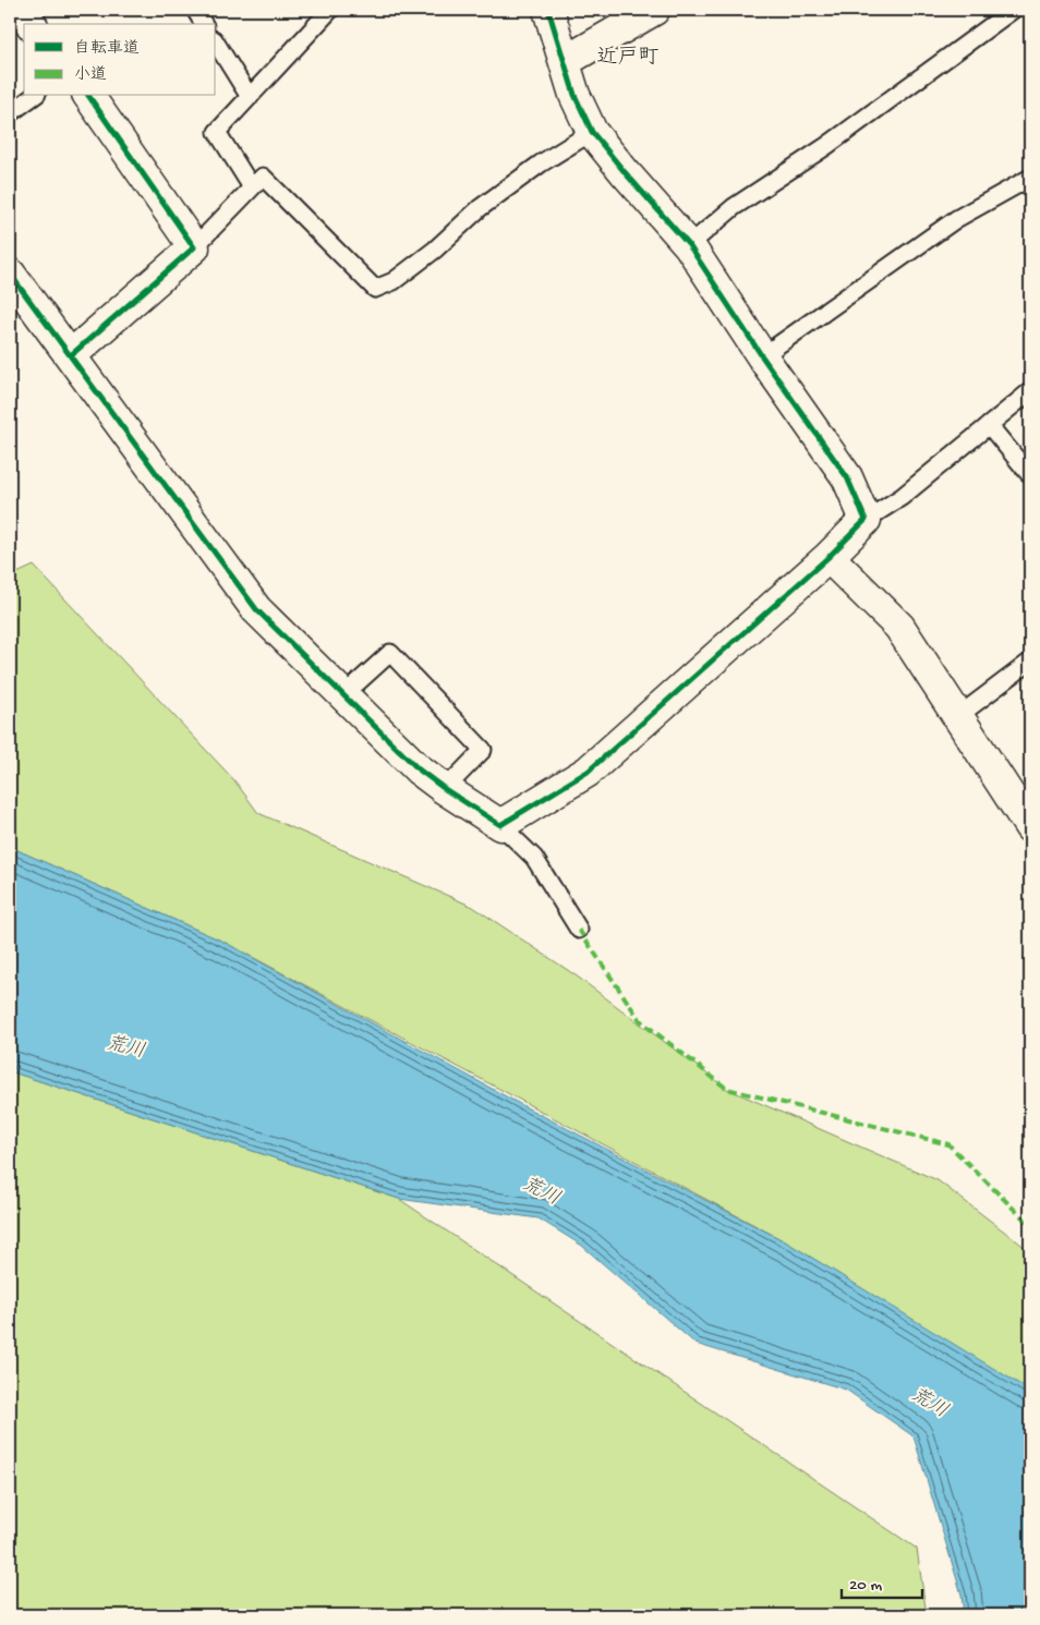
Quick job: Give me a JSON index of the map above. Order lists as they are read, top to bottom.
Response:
{
  "districts": ["近戸町"],
  "water": ["荒川"],
  "legend": ["自転車道", "小道"],
  "scale_bar": "20 m"
}
